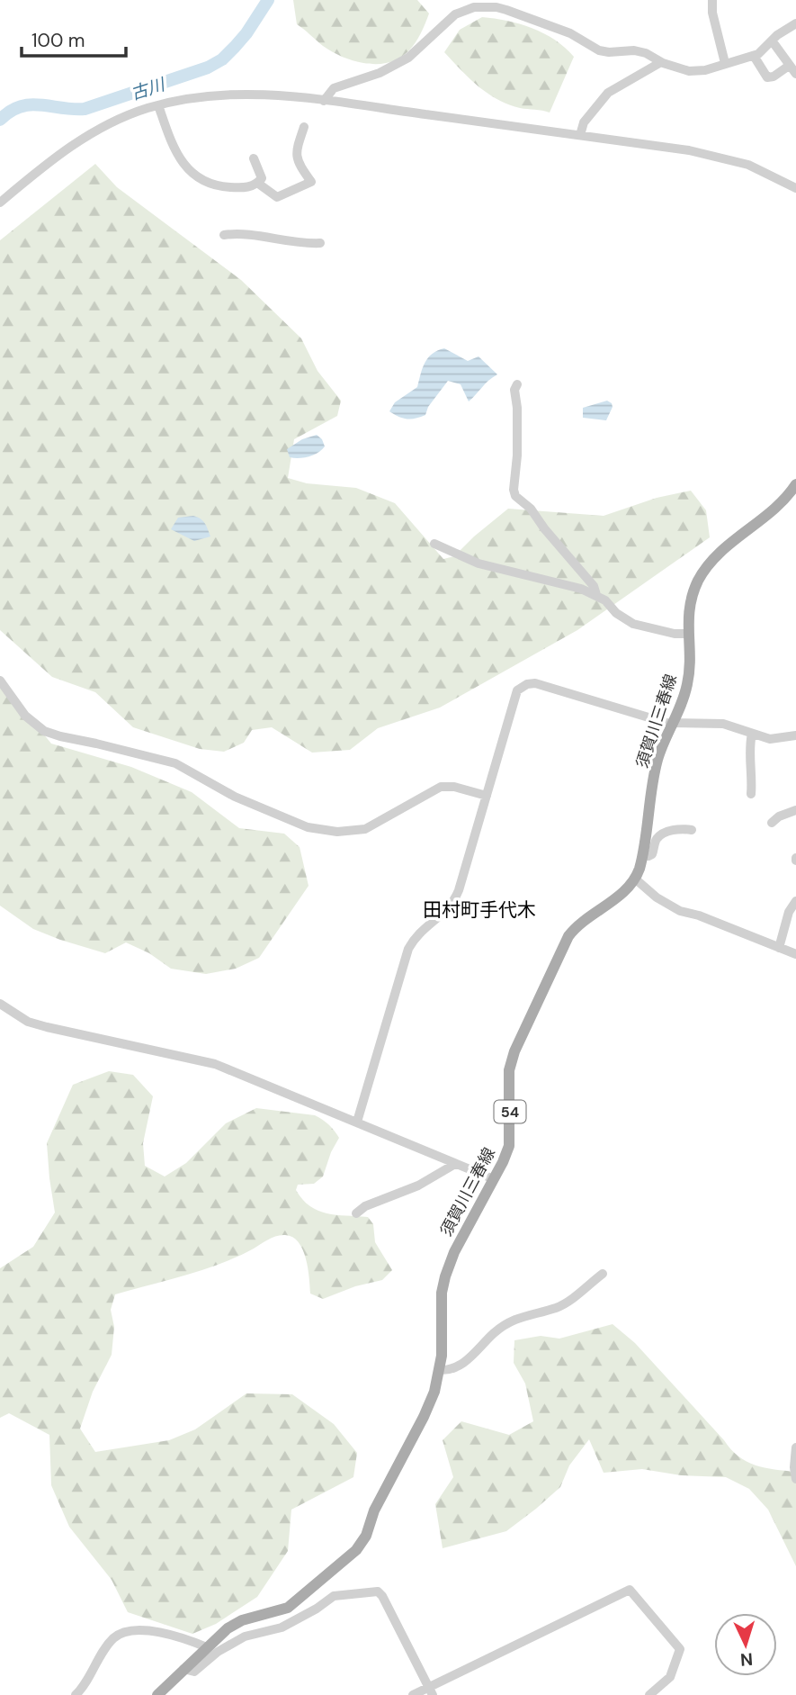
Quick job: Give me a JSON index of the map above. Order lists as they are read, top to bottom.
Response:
{
  "streets": {
    "main road": ["須賀川三春線", "54"]
  },
  "districts": ["田村町手代木"],
  "water": ["古川"],
  "scale_bar": "100 m",
  "north": "bottom"
}
